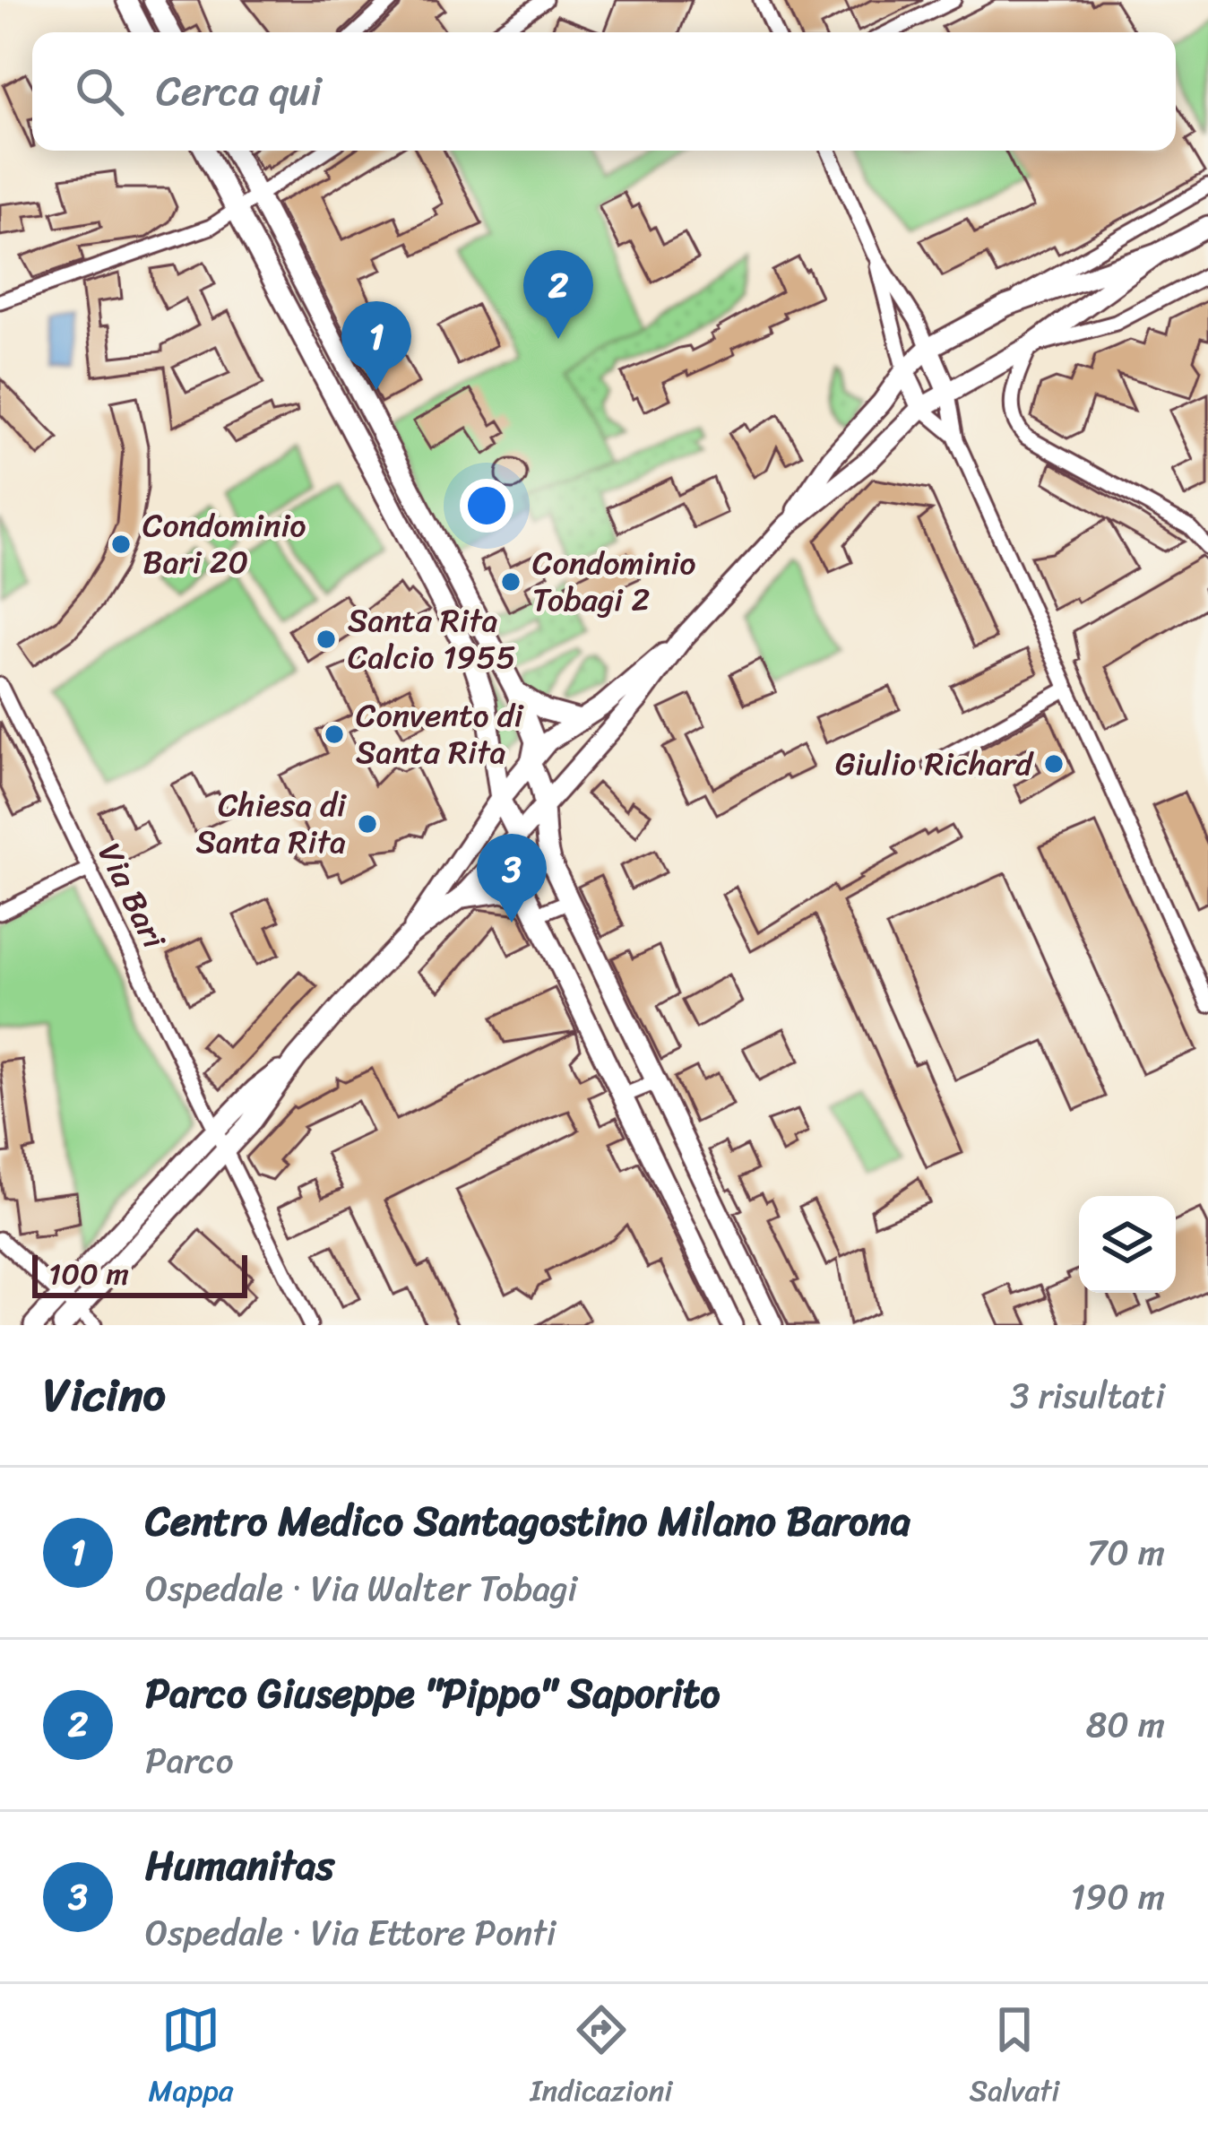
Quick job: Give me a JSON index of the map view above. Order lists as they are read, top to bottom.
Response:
{
  "streets": {
    "street": ["Via Bari"]
  },
  "places": [
    "Condominio Bari 20",
    "Condominio Tobagi 2",
    "Santa Rita Calcio 1955",
    "Convento di Santa Rita",
    "Giulio Richard",
    "Chiesa di Santa Rita"
  ],
  "scale_bar": "100 m",
  "page": {
    "search": "Cerca qui",
    "pins": ["2", "1", "3"],
    "scale": "100 m",
    "heading": ["Vicino", "3 risultati"],
    "list": [
      {
        "mark": "1",
        "name": "Centro Medico Santagostino Milano Barona",
        "note": "Ospedale · Via Walter Tobagi",
        "value": "70 m"
      },
      {
        "mark": "2",
        "name": "Parco Giuseppe \"Pippo\" Saporito",
        "note": "Parco",
        "value": "80 m"
      },
      {
        "mark": "3",
        "name": "Humanitas",
        "note": "Ospedale · Via Ettore Ponti",
        "value": "190 m"
      }
    ],
    "nav": ["Mappa", "Indicazioni", "Salvati"]
  }
}
